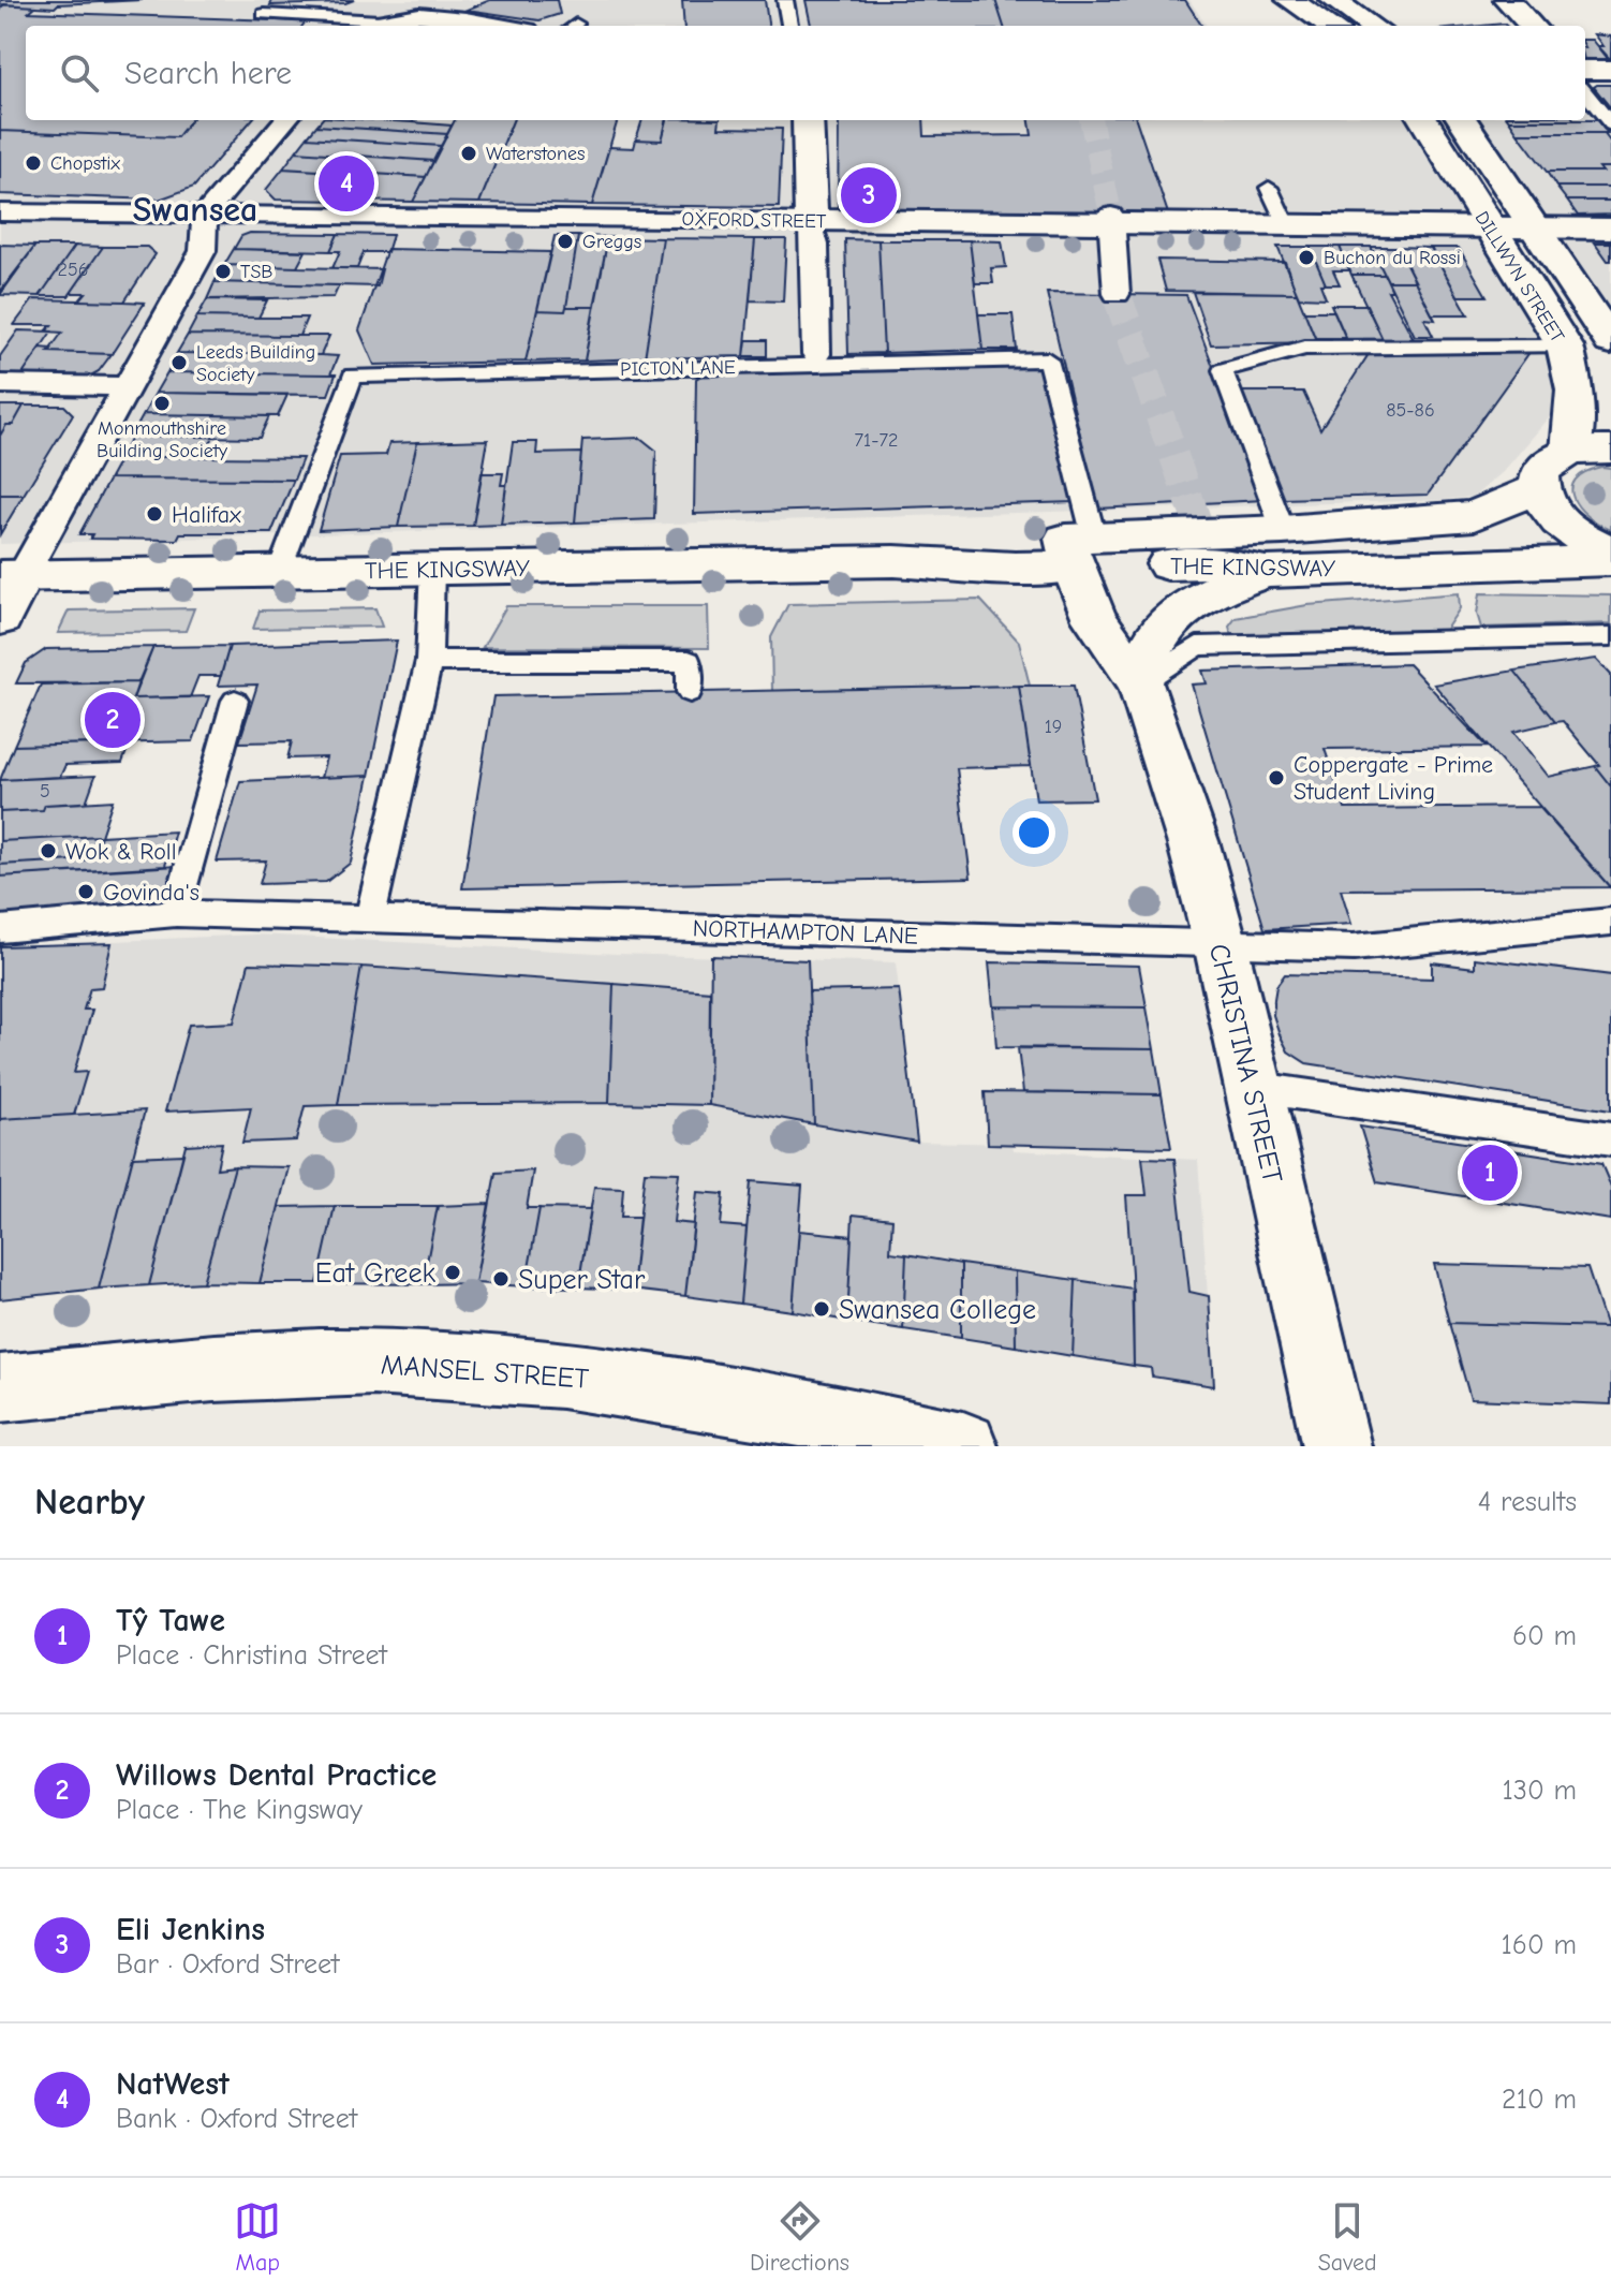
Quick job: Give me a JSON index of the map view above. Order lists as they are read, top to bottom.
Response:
{
  "streets": {
    "street": [
      "OXFORD STREET",
      "DILLWYN STREET",
      "THE KINGSWAY",
      "CHRISTINA STREET",
      "MANSEL STREET"
    ],
    "lane": ["PICTON LANE", "NORTHAMPTON LANE"]
  },
  "crossings": [
    ["OXFORD STREET", "DILLWYN STREET"],
    ["PICTON LANE", "THE KINGSWAY"],
    ["PICTON LANE", "CHRISTINA STREET"],
    ["THE KINGSWAY", "CHRISTINA STREET"],
    ["NORTHAMPTON LANE", "CHRISTINA STREET"]
  ],
  "districts": ["Swansea"],
  "places": [
    "Waterstones",
    "Chopstix",
    "Greggs",
    "Buchon du Rossi",
    "TSB",
    "Leeds Building Society",
    "Monmouthshire Building Society",
    "Halifax",
    "Coppergate - Prime Student Living",
    "Wok & Roll",
    "Govinda's",
    "Eat Greek",
    "Super Star",
    "Swansea College"
  ],
  "house_numbers": [
    "256",
    "85-86",
    "71-72",
    "19",
    "5"
  ],
  "page": {
    "search": "Search here",
    "pins": [
      "4",
      "3",
      "2",
      "1"
    ],
    "heading": ["Nearby", "4 results"],
    "list": [
      {
        "mark": "1",
        "name": "Tŷ Tawe",
        "note": "Place · Christina Street",
        "value": "60 m"
      },
      {
        "mark": "2",
        "name": "Willows Dental Practice",
        "note": "Place · The Kingsway",
        "value": "130 m"
      },
      {
        "mark": "3",
        "name": "Eli Jenkins",
        "note": "Bar · Oxford Street",
        "value": "160 m"
      },
      {
        "mark": "4",
        "name": "NatWest",
        "note": "Bank · Oxford Street",
        "value": "210 m"
      }
    ],
    "nav": ["Map", "Directions", "Saved"]
  }
}
